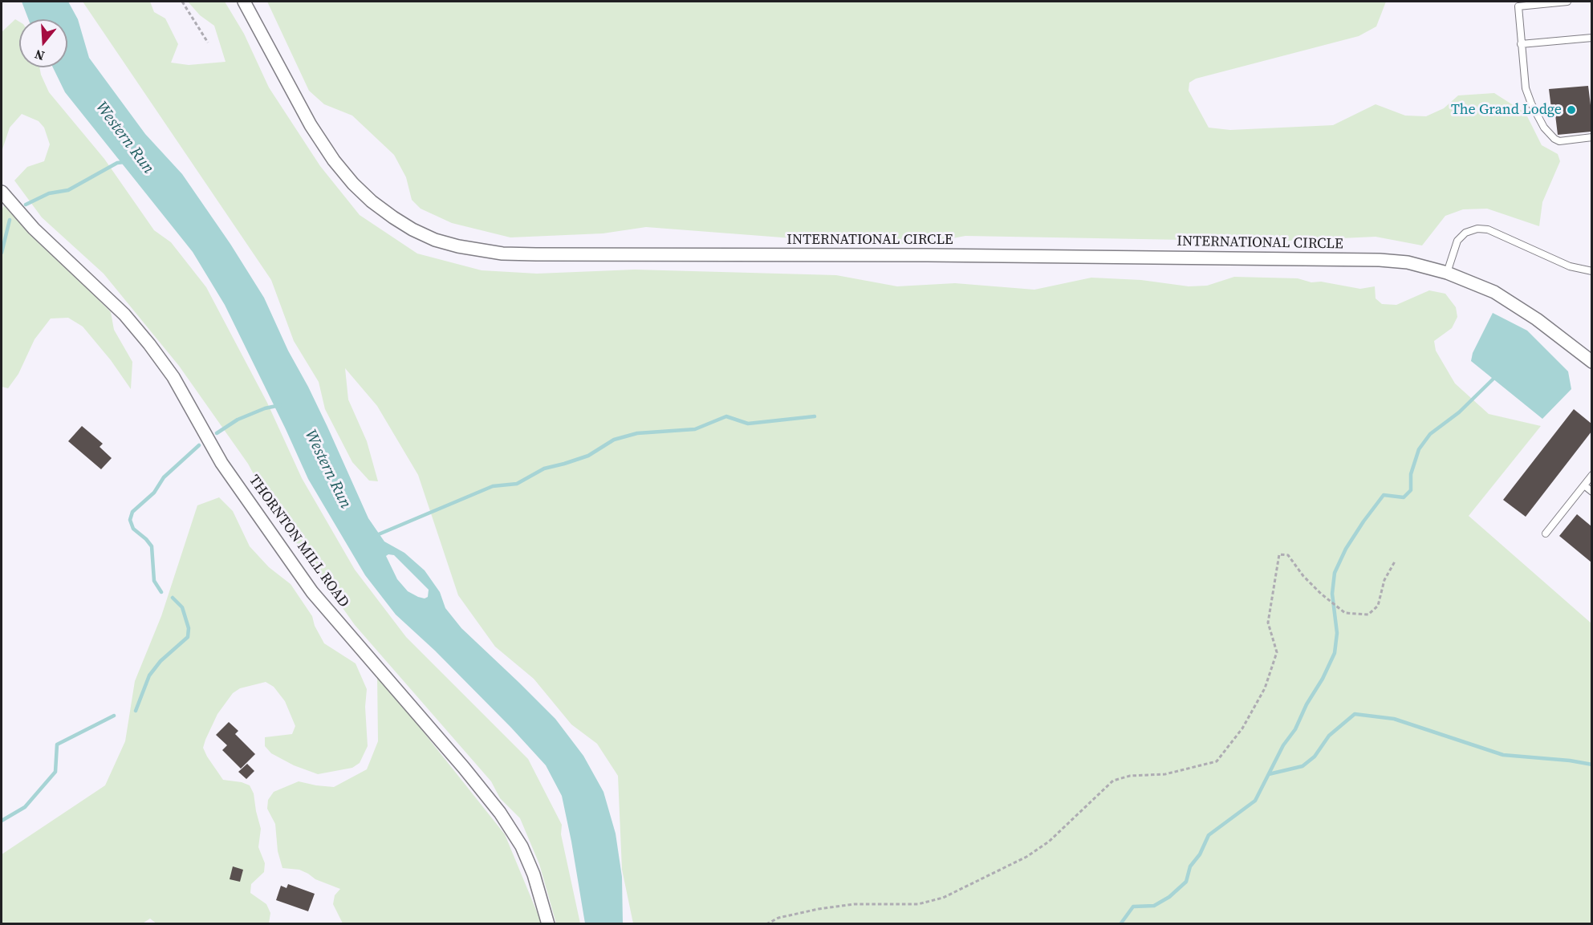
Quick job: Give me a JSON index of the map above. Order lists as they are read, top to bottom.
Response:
{
  "streets": {
    "street": ["INTERNATIONAL CIRCLE", "THORNTON MILL ROAD"]
  },
  "water": ["Western Run"],
  "places": ["The Grand Lodge"],
  "north": "bottom"
}
